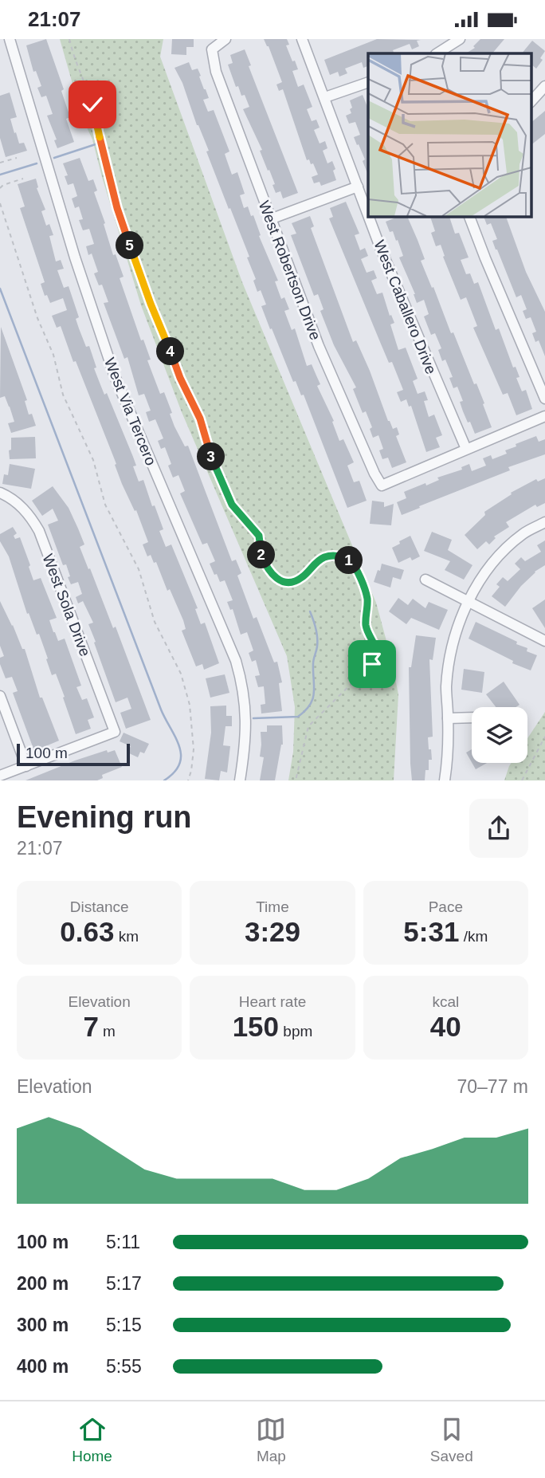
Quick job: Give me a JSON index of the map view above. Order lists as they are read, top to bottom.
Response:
{
  "streets": {
    "street": [
      "West Robertson Drive",
      "West Caballero Drive",
      "West Via Tercero",
      "West Sola Drive"
    ]
  },
  "crossings": [
    ["West Robertson Drive", "West Caballero Drive"]
  ],
  "scale_bar": "100 m",
  "page": {
    "status": "21:07",
    "pins": [
      "5",
      "4",
      "3",
      "2",
      "1"
    ],
    "scale": "100 m",
    "heading": ["Evening run", "21:07"],
    "stats": [
      ["Distance", "0.63 km"],
      ["Time", "3:29"],
      ["Pace", "5:31 /km"],
      ["Elevation", "7 m"],
      ["Heart rate", "150 bpm"],
      ["kcal", "40"]
    ],
    "chart": ["Elevation", "70–77 m"],
    "list": [
      {
        "name": "100 m",
        "note": "5:11"
      },
      {
        "name": "200 m",
        "note": "5:17"
      },
      {
        "name": "300 m",
        "note": "5:15"
      },
      {
        "name": "400 m",
        "note": "5:55"
      }
    ],
    "tabs": ["Home", "Map", "Saved"]
  }
}
